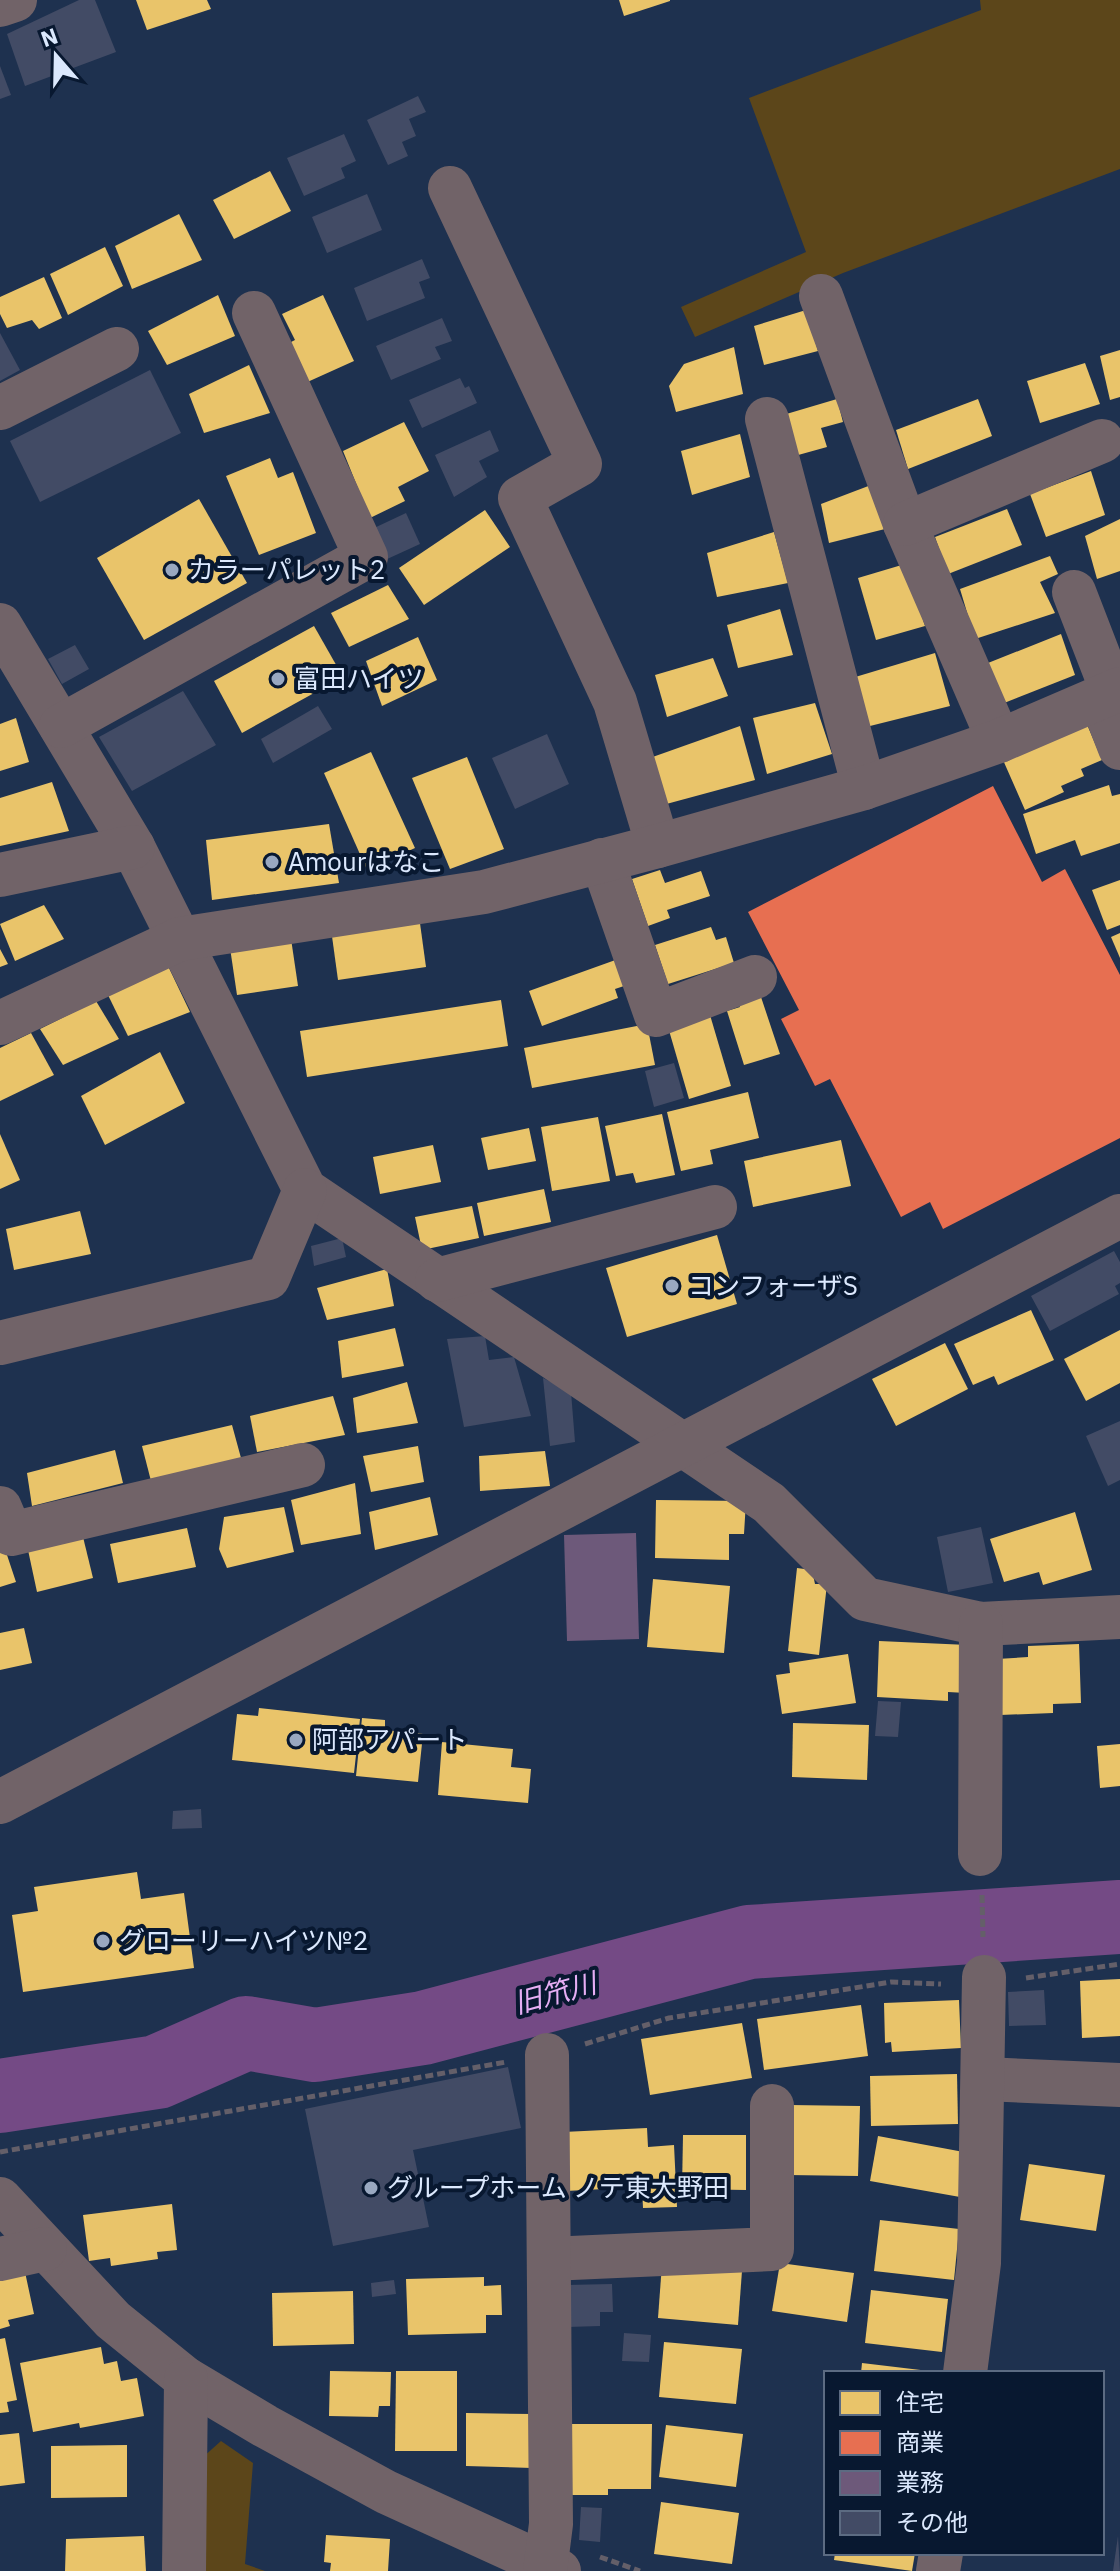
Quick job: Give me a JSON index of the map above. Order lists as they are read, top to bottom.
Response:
{
  "water": ["旧笊川"],
  "places": [
    "カラーパレット2",
    "富田ハイツ",
    "Amourはなこ",
    "コンフォーザS",
    "阿部アパート",
    "グローリーハイツ№2",
    "グループホーム ノテ東大野田"
  ],
  "legend": [
    "住宅",
    "商業",
    "業務",
    "その他"
  ],
  "north": "top"
}
